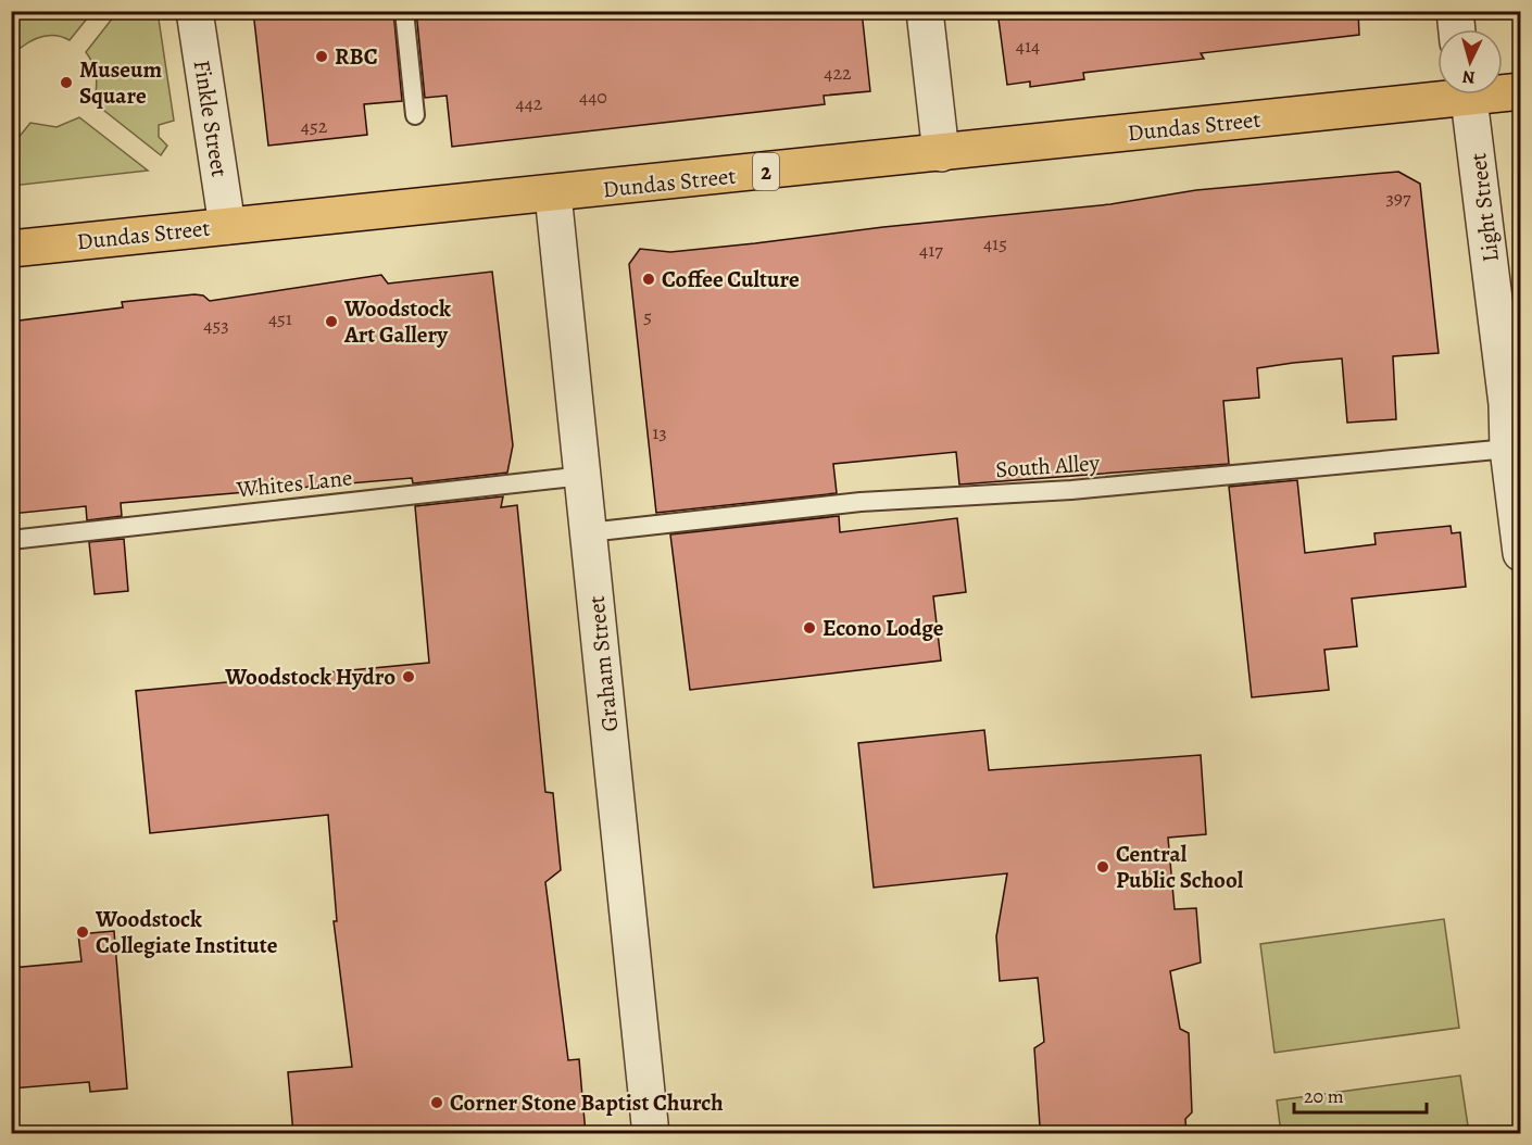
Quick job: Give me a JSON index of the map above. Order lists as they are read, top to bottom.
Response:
{
  "streets": {
    "main road": ["Dundas Street", "2"],
    "street": ["Finkle Street", "Light Street", "Graham Street"],
    "lane": ["South Alley", "Whites Lane"]
  },
  "crossings": [
    ["Finkle Street", "Dundas Street"],
    ["Dundas Street", "Graham Street"],
    ["Light Street", "South Alley"],
    ["South Alley", "Graham Street"],
    ["Whites Lane", "Graham Street"]
  ],
  "places": [
    "RBC",
    "Museum Square",
    "Coffee Culture",
    "Woodstock Art Gallery",
    "Econo Lodge",
    "Woodstock Hydro",
    "Central Public School",
    "Woodstock Collegiate Institute",
    "Corner Stone Baptist Church"
  ],
  "house_numbers": [
    "414",
    "422",
    "440",
    "442",
    "452",
    "397",
    "415",
    "417",
    "5",
    "451",
    "453",
    "13"
  ],
  "scale_bar": "20 m",
  "north": "bottom"
}
